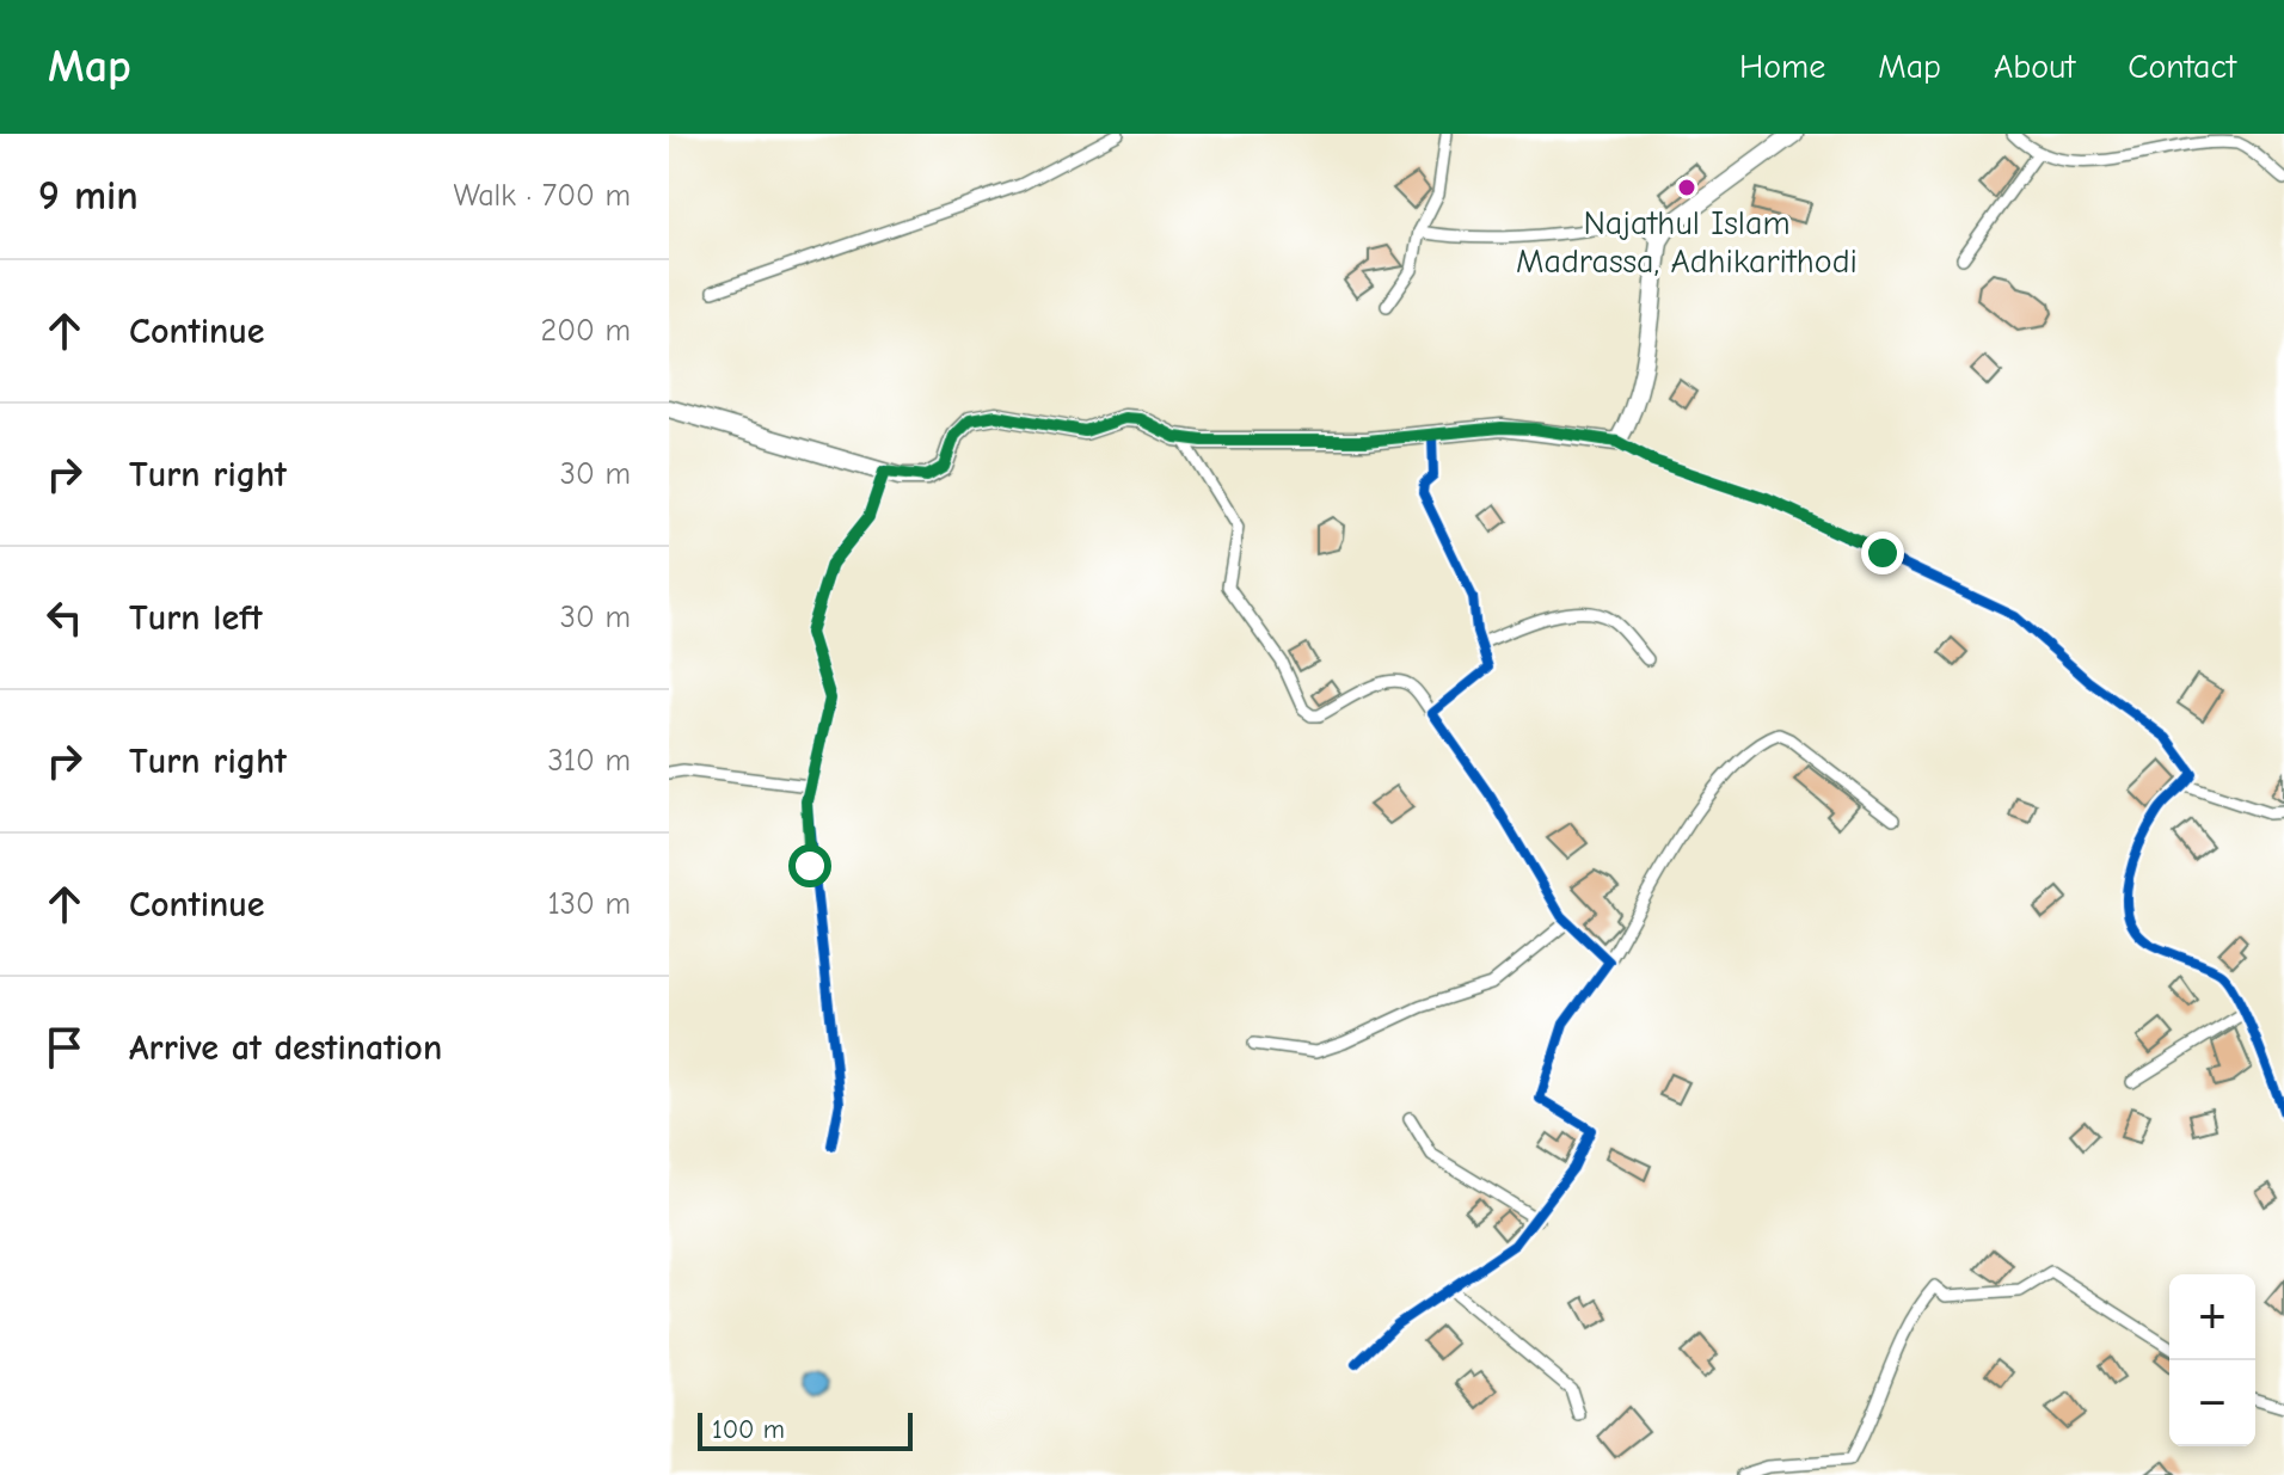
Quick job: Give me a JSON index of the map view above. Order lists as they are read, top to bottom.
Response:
{
  "places": ["Najathul Islam Madrassa, Adhikarithodi"],
  "scale_bar": "100 m",
  "page": {
    "header": "Map",
    "nav": [
      "Home",
      "Map",
      "About",
      "Contact"
    ],
    "heading": ["9 min", "Walk · 700 m"],
    "list": [
      ["Continue", "200 m"],
      ["Turn right", "30 m"],
      ["Turn left", "30 m"],
      ["Turn right", "310 m"],
      ["Continue", "130 m"],
      "Arrive at destination"
    ],
    "map_buttons": ["+", "−"],
    "scale": "100 m"
  }
}
